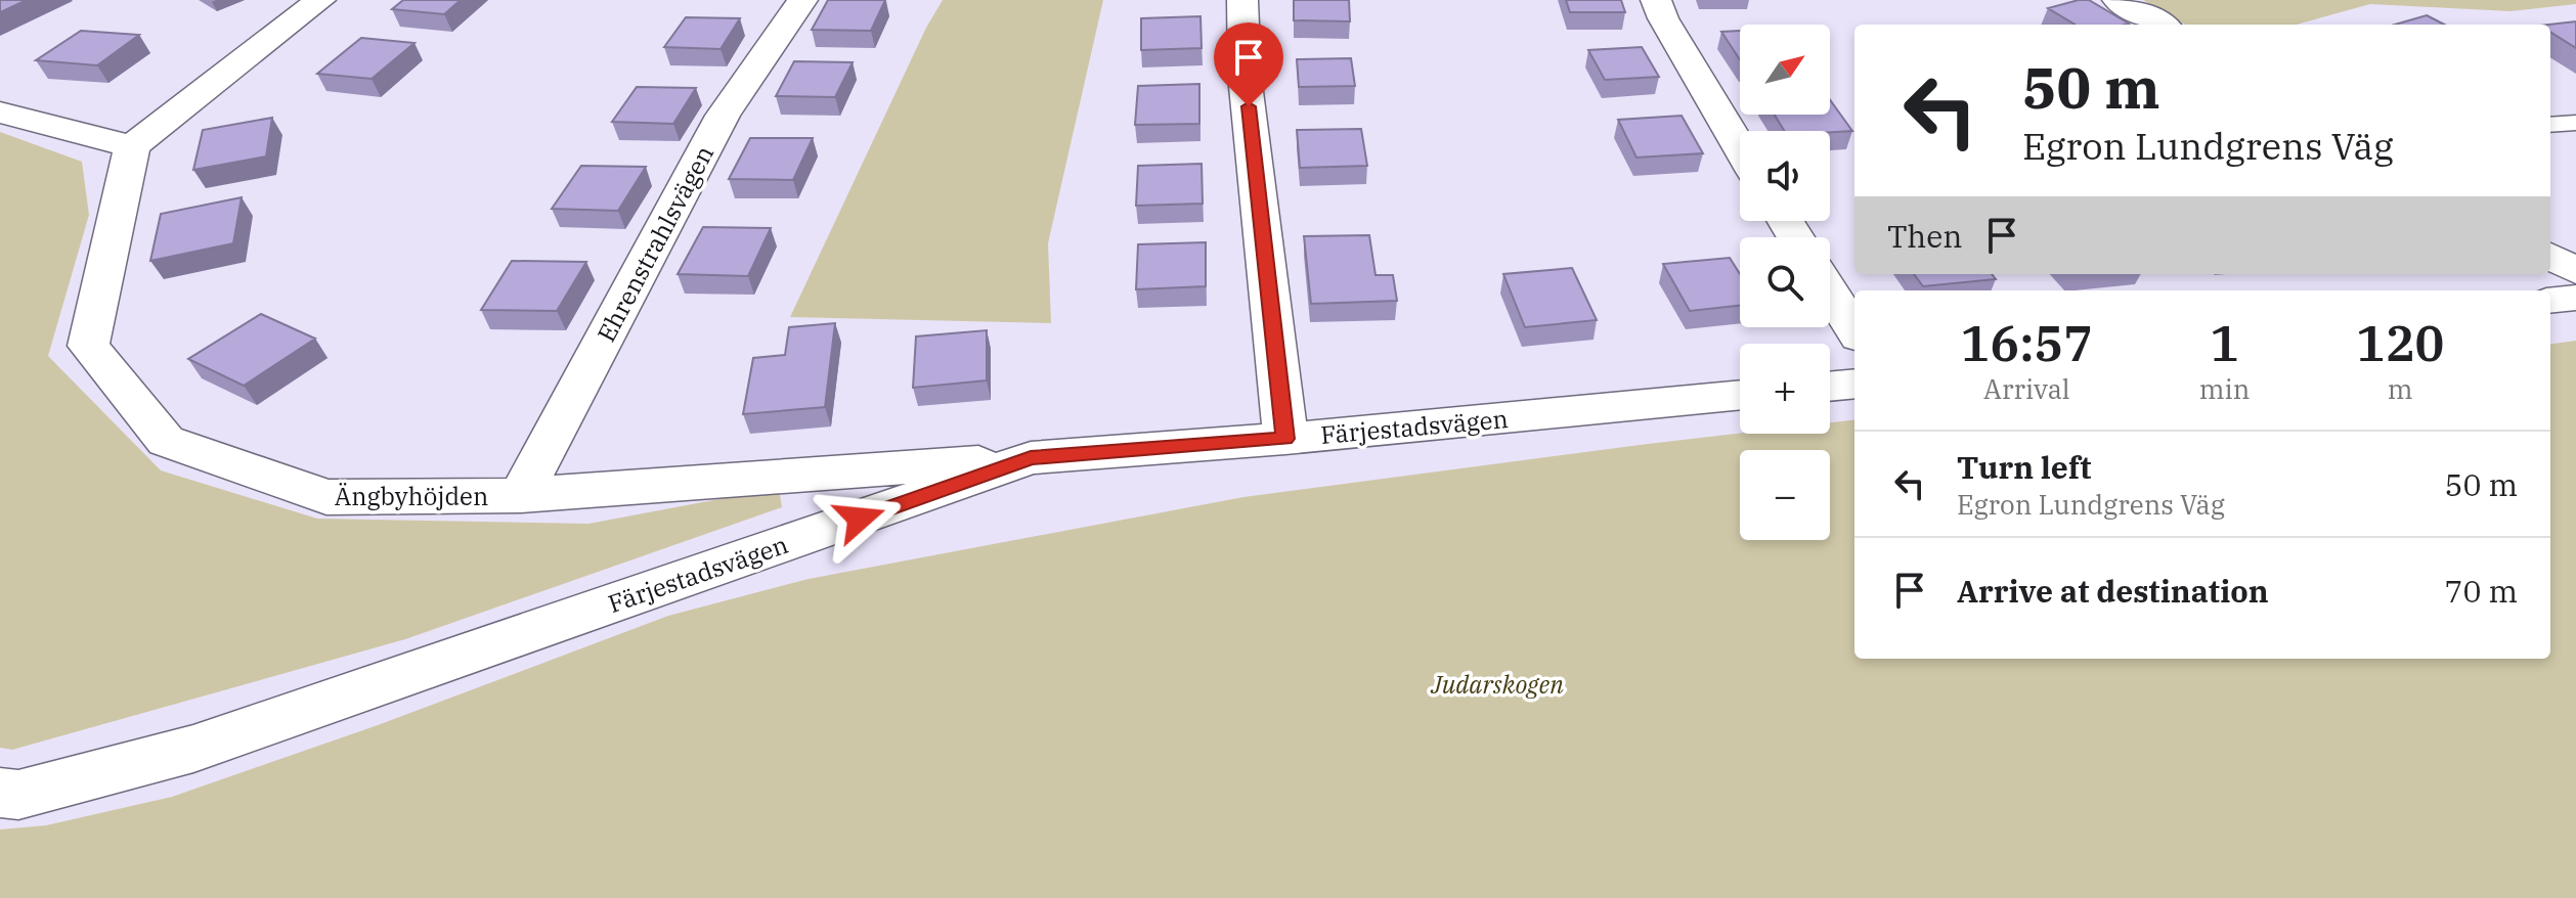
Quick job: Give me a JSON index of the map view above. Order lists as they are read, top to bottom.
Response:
{
  "streets": {
    "street": ["Ehrenstrahlsvägen", "Färjestadsvägen", "Ängbyhöjden"]
  },
  "crossings": [
    ["Ehrenstrahlsvägen", "Ängbyhöjden"],
    ["Färjestadsvägen", "Ängbyhöjden"]
  ],
  "parks": ["Judarskogen"],
  "north": "top right",
  "page": {
    "map_buttons": ["+", "−"],
    "turn": ["50 m", "Egron Lundgrens Väg"],
    "then": "Then",
    "eta": [
      "16:57",
      "Arrival",
      "1",
      "min",
      "120",
      "m"
    ],
    "list": [
      {
        "name": "Turn left",
        "note": "Egron Lundgrens Väg",
        "value": "50 m"
      },
      {
        "name": "Arrive at destination",
        "value": "70 m"
      }
    ]
  }
}
